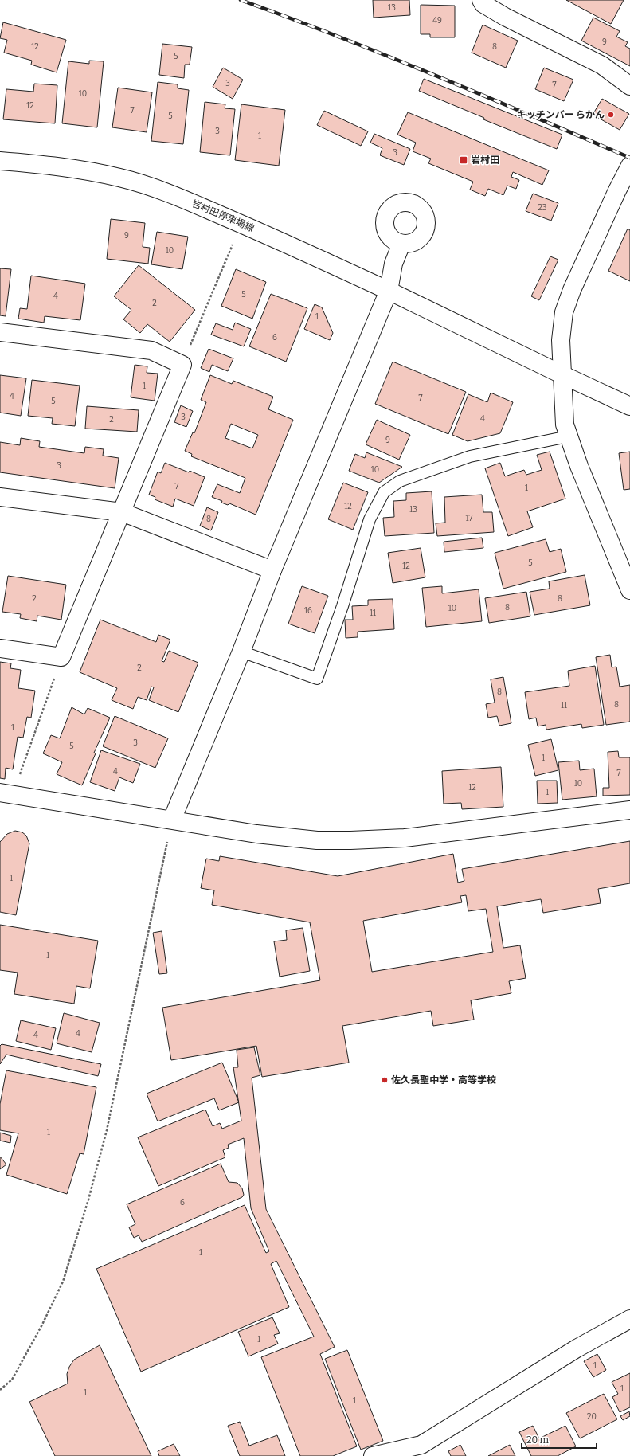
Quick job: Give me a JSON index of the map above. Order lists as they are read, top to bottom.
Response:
{
  "streets": {
    "street": ["岩村田停車場線"]
  },
  "places": {
    "other": ["キッチンバー らかん", "佐久長聖中学・高等学校"],
    "transit": ["岩村田"]
  },
  "house_numbers": [
    "13",
    "49",
    "9",
    "12",
    "8",
    "5",
    "3",
    "7",
    "10",
    "12",
    "7",
    "5",
    "3",
    "1",
    "3",
    "23",
    "9",
    "10",
    "5",
    "4",
    "2",
    "1",
    "6",
    "1",
    "4",
    "7",
    "5",
    "3",
    "4",
    "2",
    "9",
    "3",
    "10",
    "7",
    "1",
    "12",
    "13",
    "17",
    "8",
    "5",
    "12",
    "2",
    "8",
    "8",
    "10",
    "16",
    "11",
    "2",
    "8",
    "8",
    "11",
    "1",
    "3",
    "5",
    "1",
    "4",
    "7",
    "10",
    "12",
    "1",
    "1",
    "1",
    "4",
    "4",
    "1",
    "6",
    "1",
    "1",
    "1",
    "1",
    "1",
    "1",
    "20"
  ],
  "scale_bar": "20 m"
}
